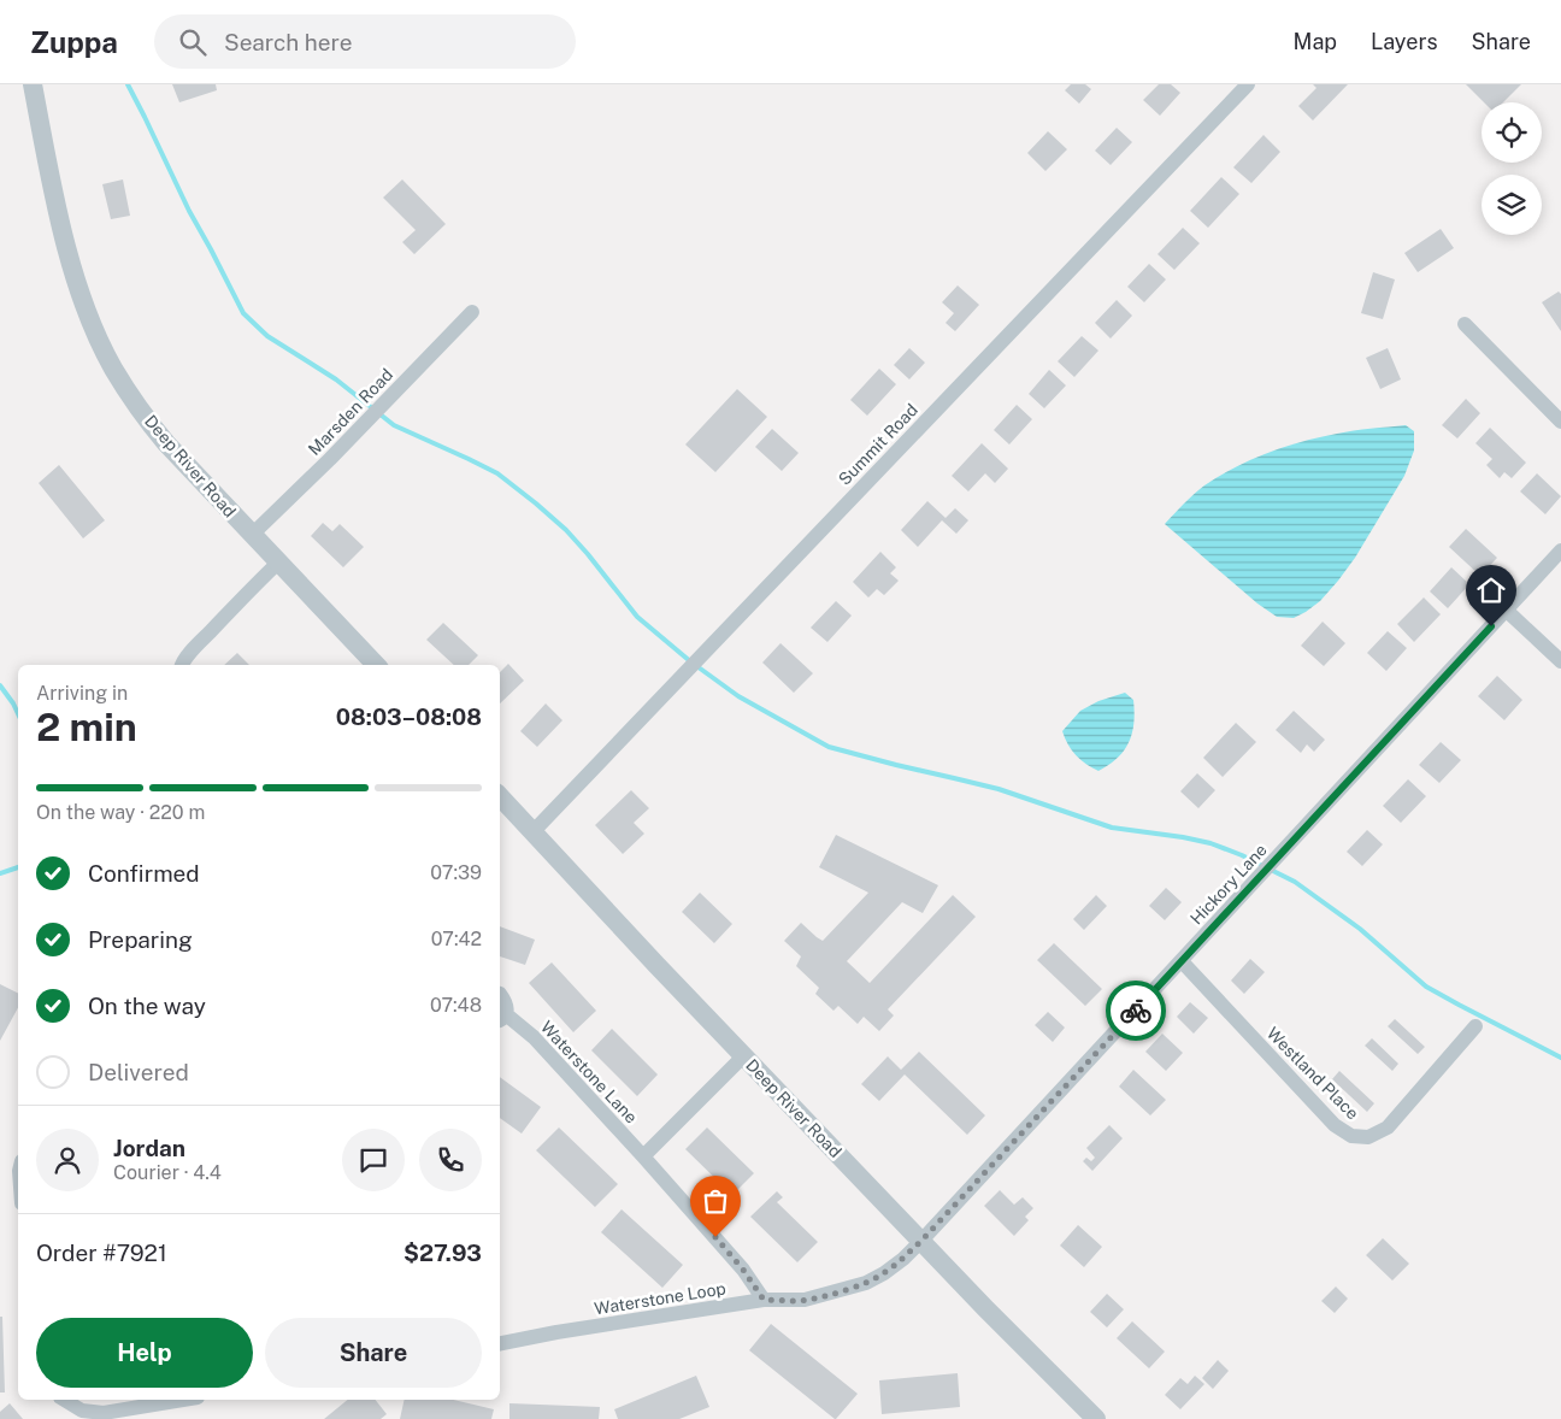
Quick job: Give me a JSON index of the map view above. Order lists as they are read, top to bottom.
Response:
{
  "streets": {
    "street": [
      "Marsden Road",
      "Summit Road",
      "Deep River Road",
      "Hickory Lane",
      "Waterstone Lane",
      "Westland Place",
      "Waterstone Loop"
    ]
  },
  "crossings": [
    ["Marsden Road", "Deep River Road"],
    ["Summit Road", "Deep River Road"],
    ["Deep River Road", "Hickory Lane"],
    ["Deep River Road", "Waterstone Loop"],
    ["Hickory Lane", "Westland Place"],
    ["Hickory Lane", "Waterstone Loop"],
    ["Waterstone Lane", "Waterstone Loop"]
  ],
  "page": {
    "header": "Zuppa",
    "search": "Search here",
    "nav": ["Map", "Layers", "Share"],
    "heading": ["2 min", "Arriving in", "08:03–08:08"],
    "panel": [
      "Jordan",
      "Courier · 4.4",
      "Order #7921",
      "$27.93"
    ],
    "bar": "On the way · 220 m",
    "list": [
      ["Confirmed", "07:39"],
      ["Preparing", "07:42"],
      ["On the way", "07:48"],
      "Delivered"
    ],
    "buttons": ["Help", "Share"]
  }
}
